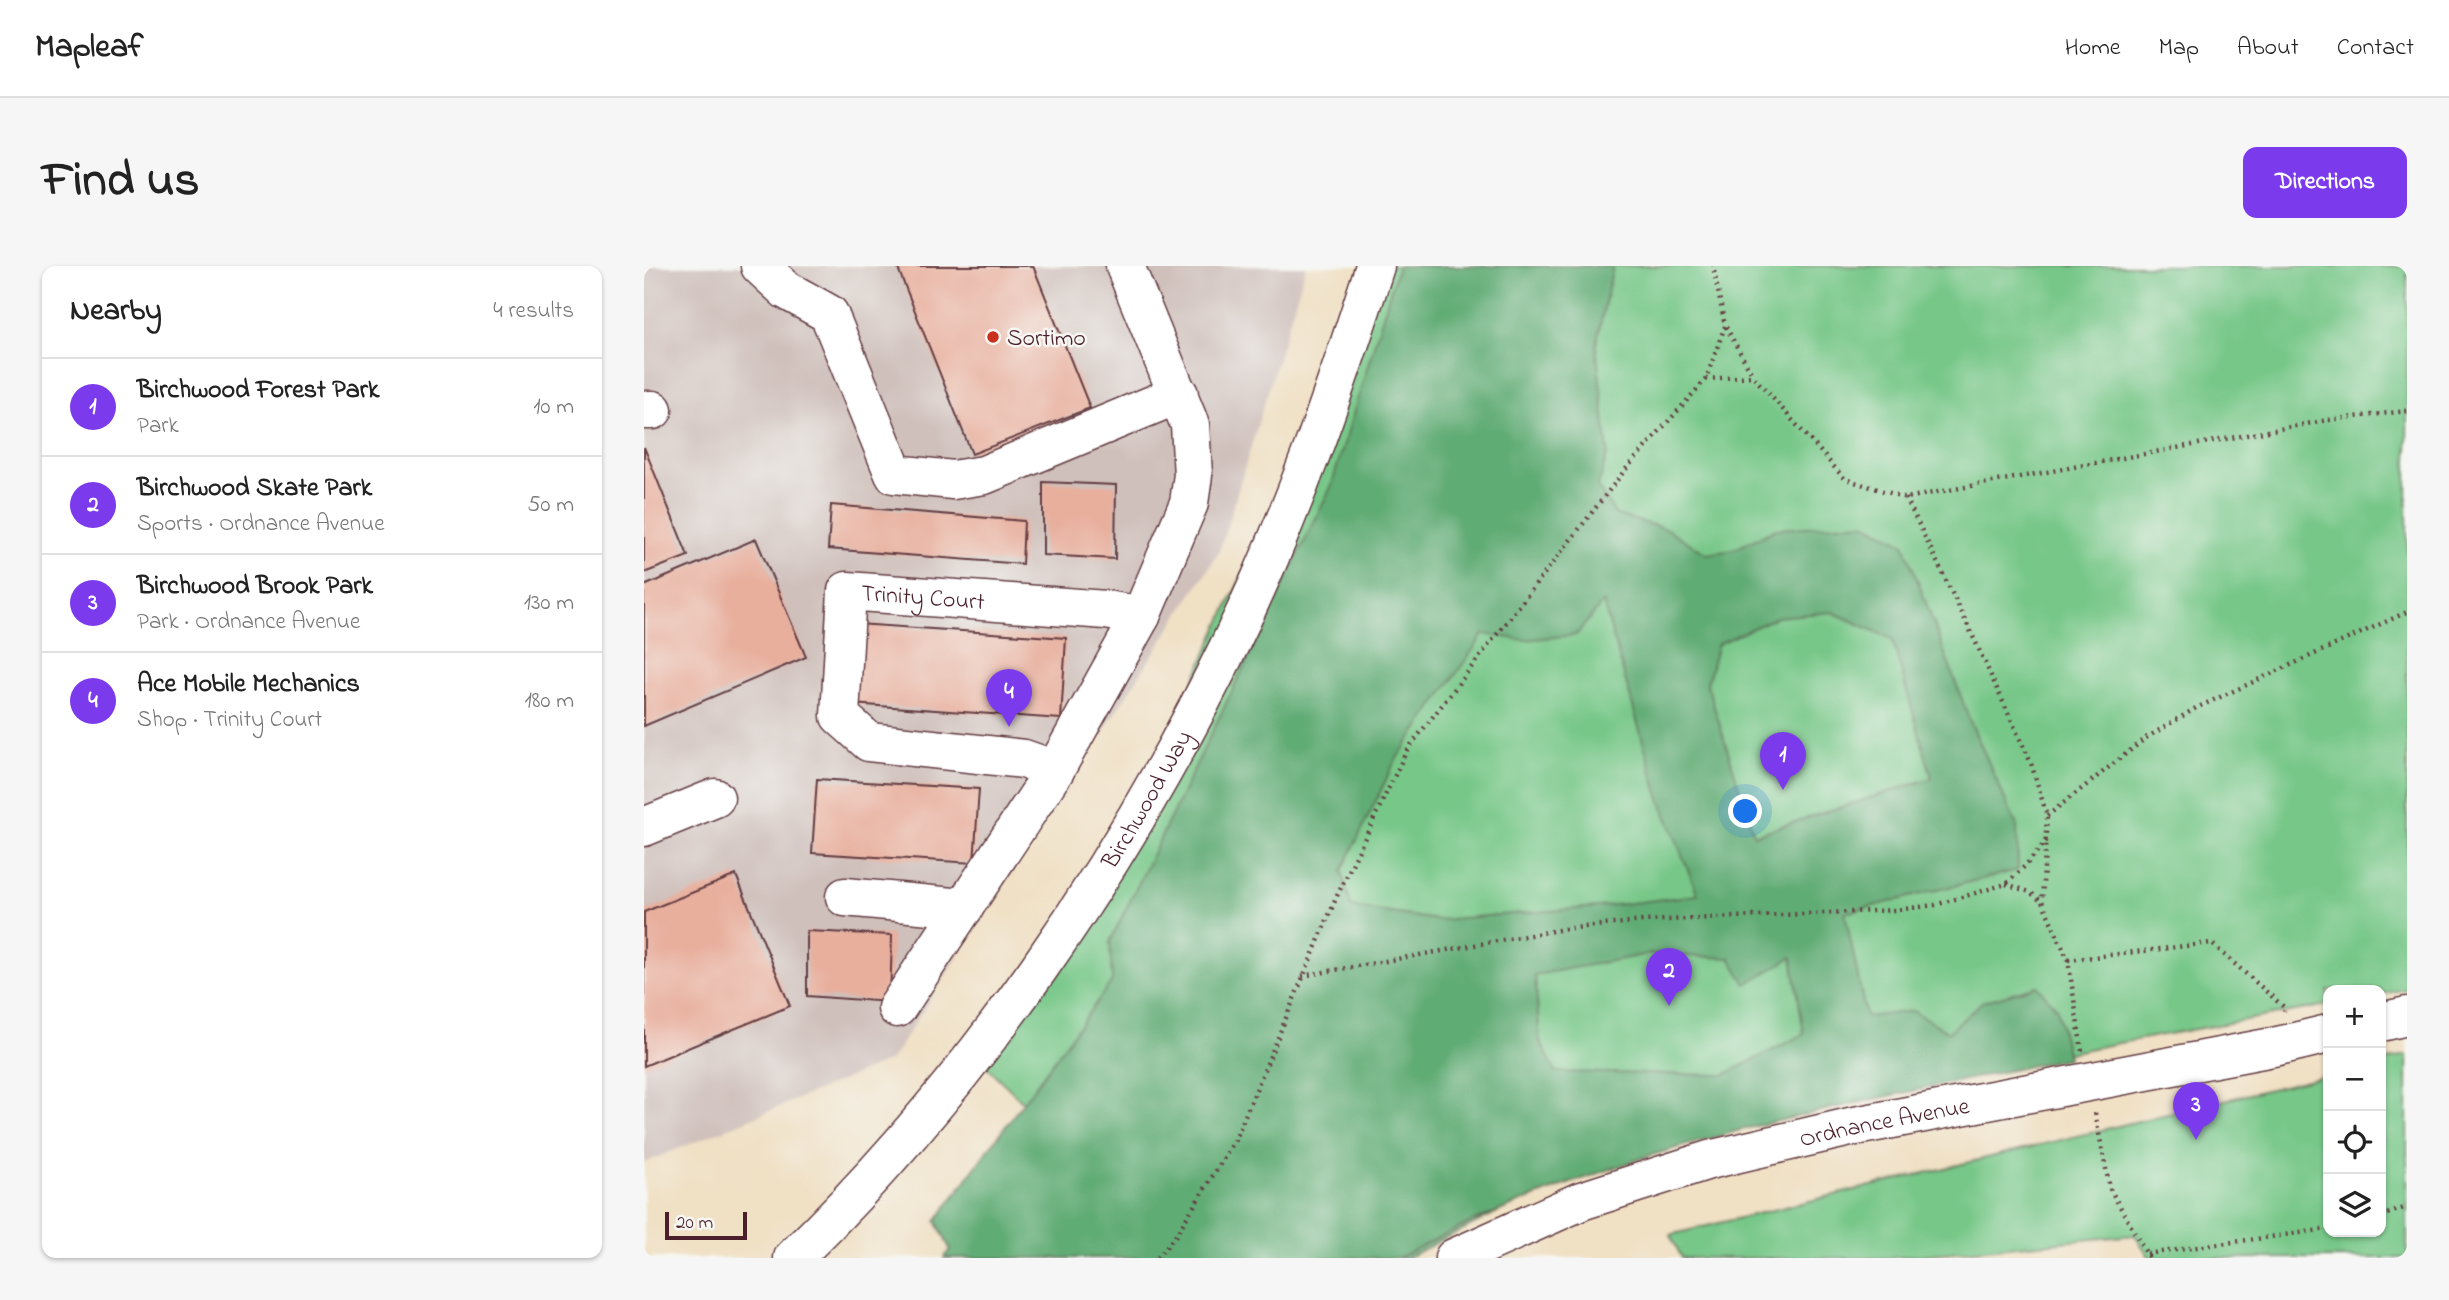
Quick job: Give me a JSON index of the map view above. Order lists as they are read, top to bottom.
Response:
{
  "streets": {
    "street": ["Trinity Court", "Birchwood Way", "Ordnance Avenue"]
  },
  "places": ["Sortimo"],
  "scale_bar": "20 m",
  "page": {
    "header": "Mapleaf",
    "nav": [
      "Home",
      "Map",
      "About",
      "Contact"
    ],
    "title": "Find us",
    "buttons": "Directions",
    "heading": ["Nearby", "4 results"],
    "list": [
      {
        "mark": "1",
        "name": "Birchwood Forest Park",
        "note": "Park",
        "value": "10 m"
      },
      {
        "mark": "2",
        "name": "Birchwood Skate Park",
        "note": "Sports · Ordnance Avenue",
        "value": "50 m"
      },
      {
        "mark": "3",
        "name": "Birchwood Brook Park",
        "note": "Park · Ordnance Avenue",
        "value": "130 m"
      },
      {
        "mark": "4",
        "name": "Ace Mobile Mechanics",
        "note": "Shop · Trinity Court",
        "value": "180 m"
      }
    ],
    "pins": [
      "4",
      "1",
      "2",
      "3"
    ],
    "map_buttons": ["+", "−"],
    "scale": "20 m"
  }
}
